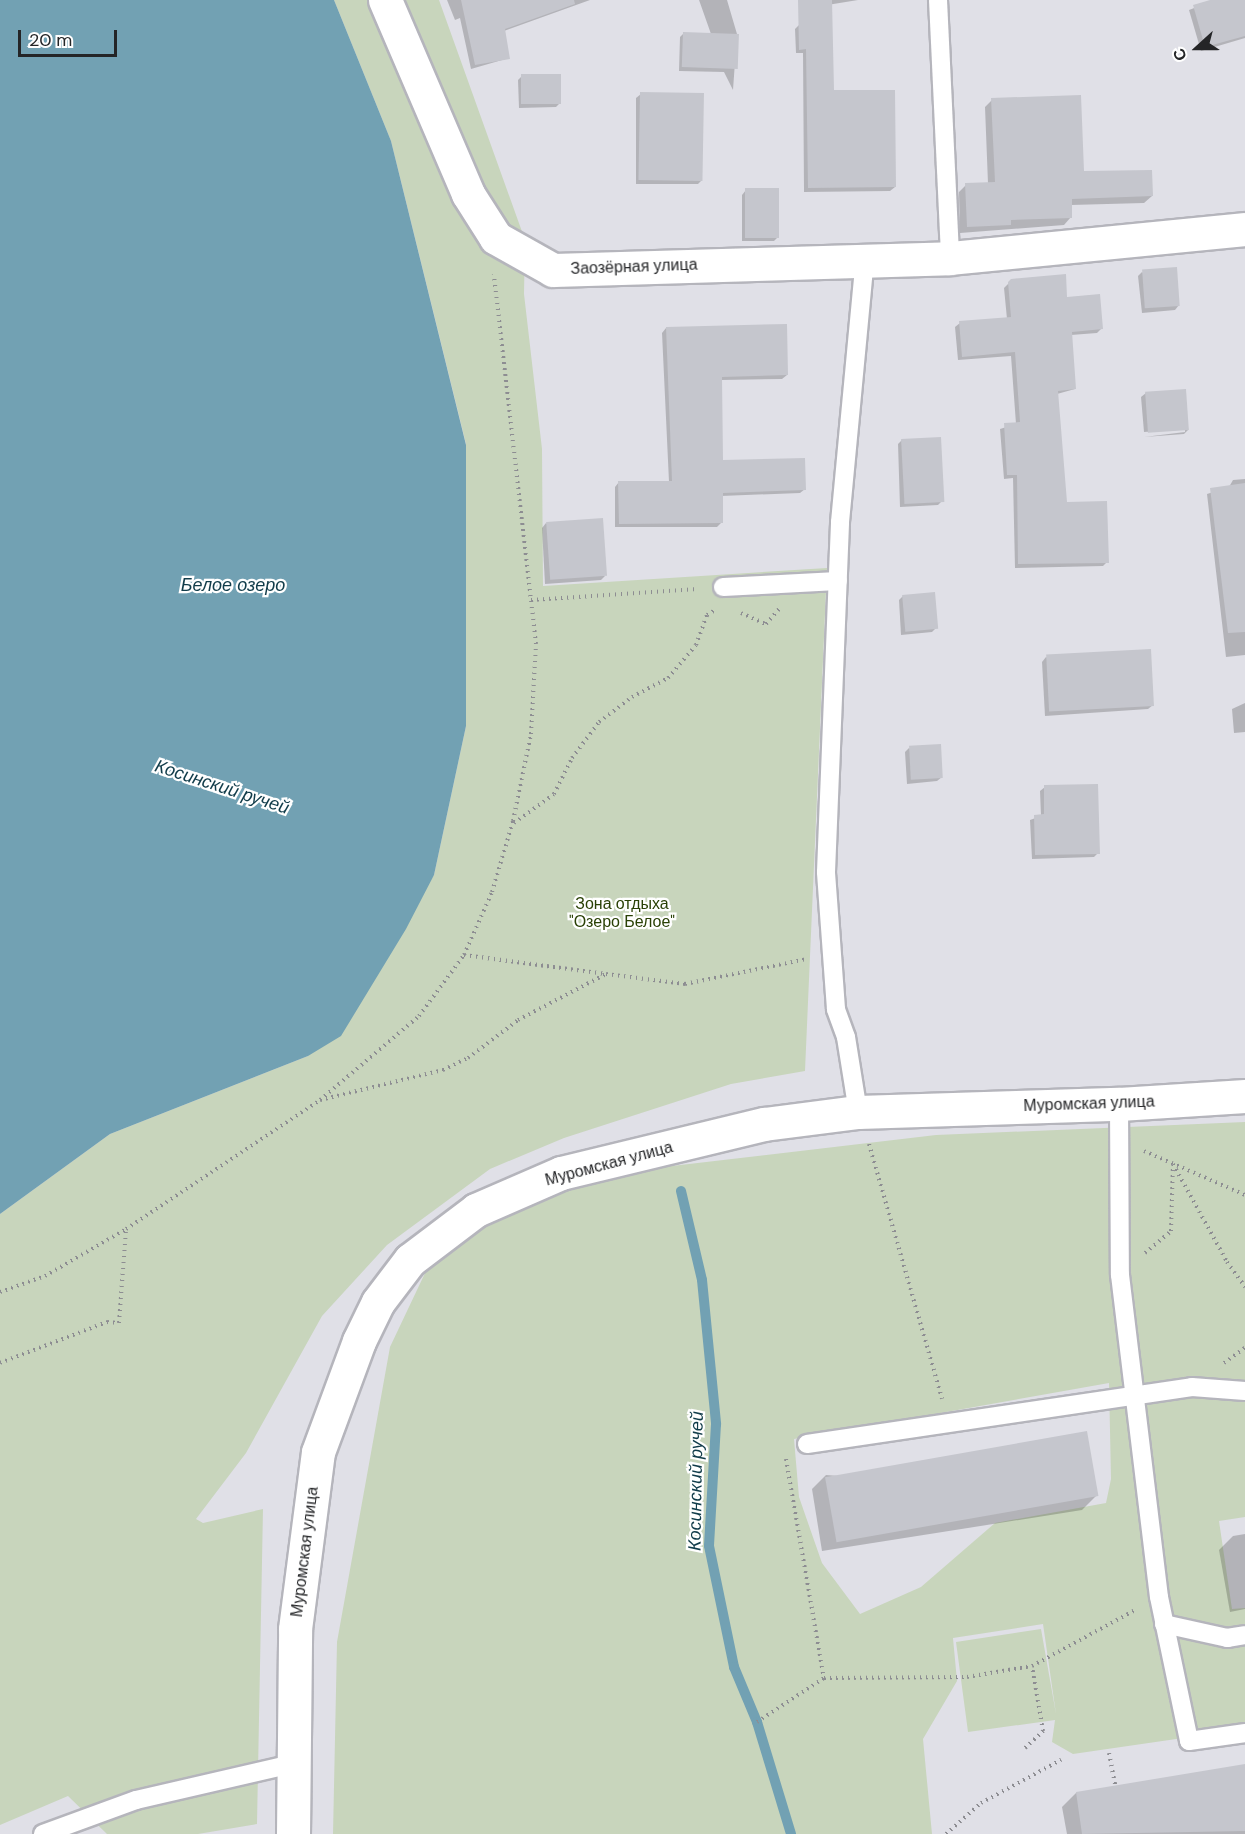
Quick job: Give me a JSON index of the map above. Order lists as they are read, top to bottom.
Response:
{
  "streets": {
    "street": ["Заозёрная улица", "Муромская улица"]
  },
  "water": ["Белое озеро", "Косинский ручей"],
  "parks": ["Зона отдыха \"Озеро Белое\""],
  "scale_bar": "20 m",
  "north": "left"
}
